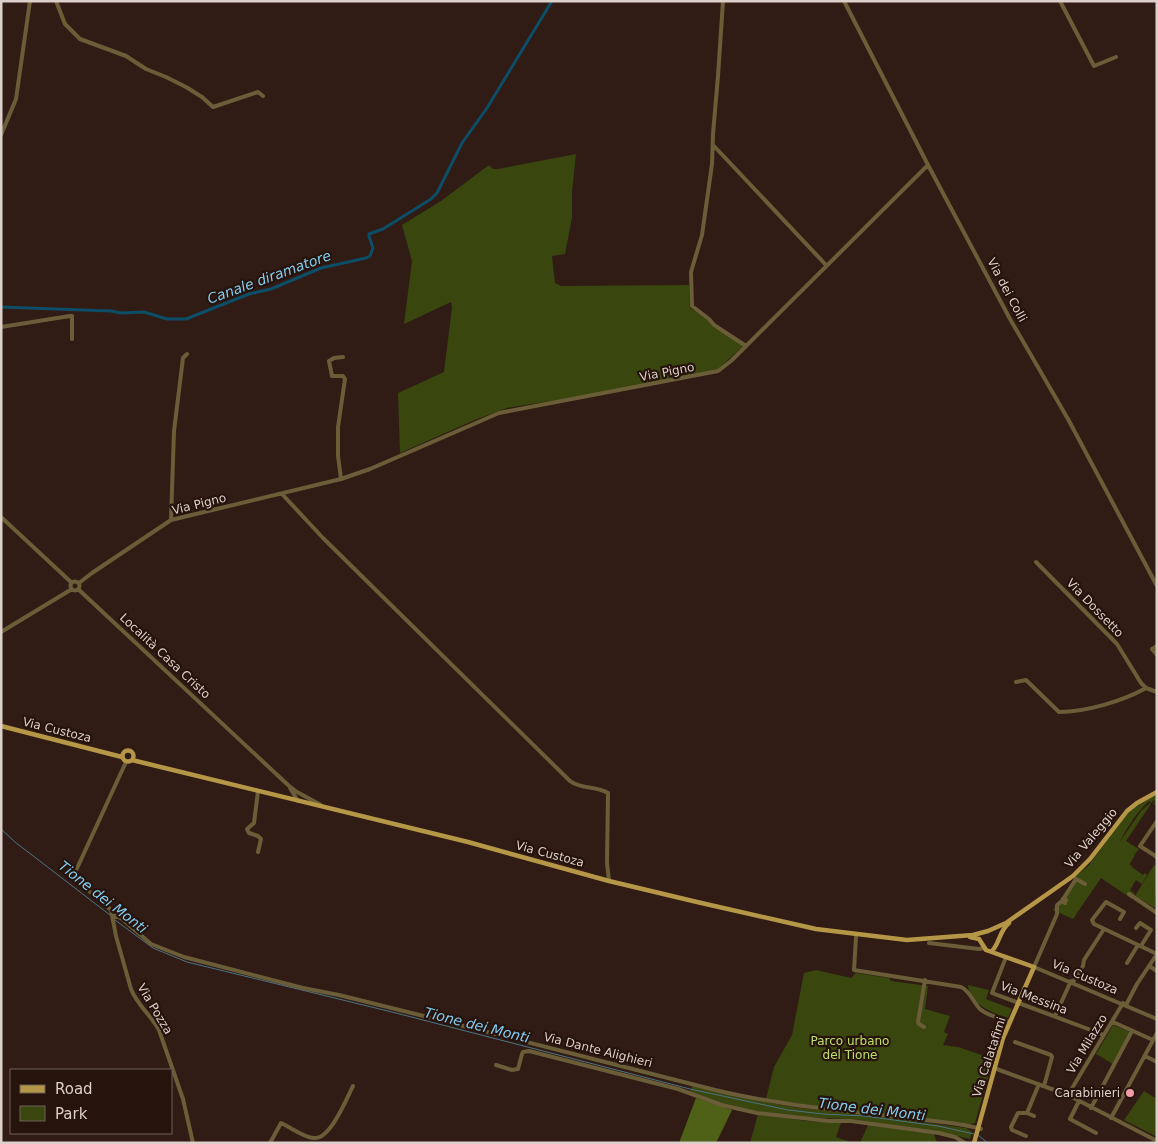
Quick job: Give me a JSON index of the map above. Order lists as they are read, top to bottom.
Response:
{
  "streets": {
    "main road": ["Via Custoza", "Via Valeggio", "Via Calatafimi"],
    "street": [
      "Via dei Colli",
      "Via Pigno",
      "Via Dossetto",
      "Località Casa Cristo",
      "Via Messina",
      "Via Pozza",
      "Via Milazzo",
      "Via Dante Alighieri"
    ]
  },
  "crossings": [
    ["Via dei Colli", "Via Pigno"],
    ["Via Custoza", "Via Valeggio"],
    ["Via Custoza", "Via Messina"],
    ["Via Custoza", "Via Milazzo"],
    ["Via Custoza", "Via Calatafimi"],
    ["Via Messina", "Via Milazzo"],
    ["Via Messina", "Via Calatafimi"],
    ["Via Pozza", "Via Dante Alighieri"],
    ["Via Dante Alighieri", "Via Calatafimi"]
  ],
  "water": ["Canale diramatore", "Tione dei Monti"],
  "parks": ["Parco urbano del Tione"],
  "places": ["Carabinieri"],
  "legend": ["Road", "Park"]
}
